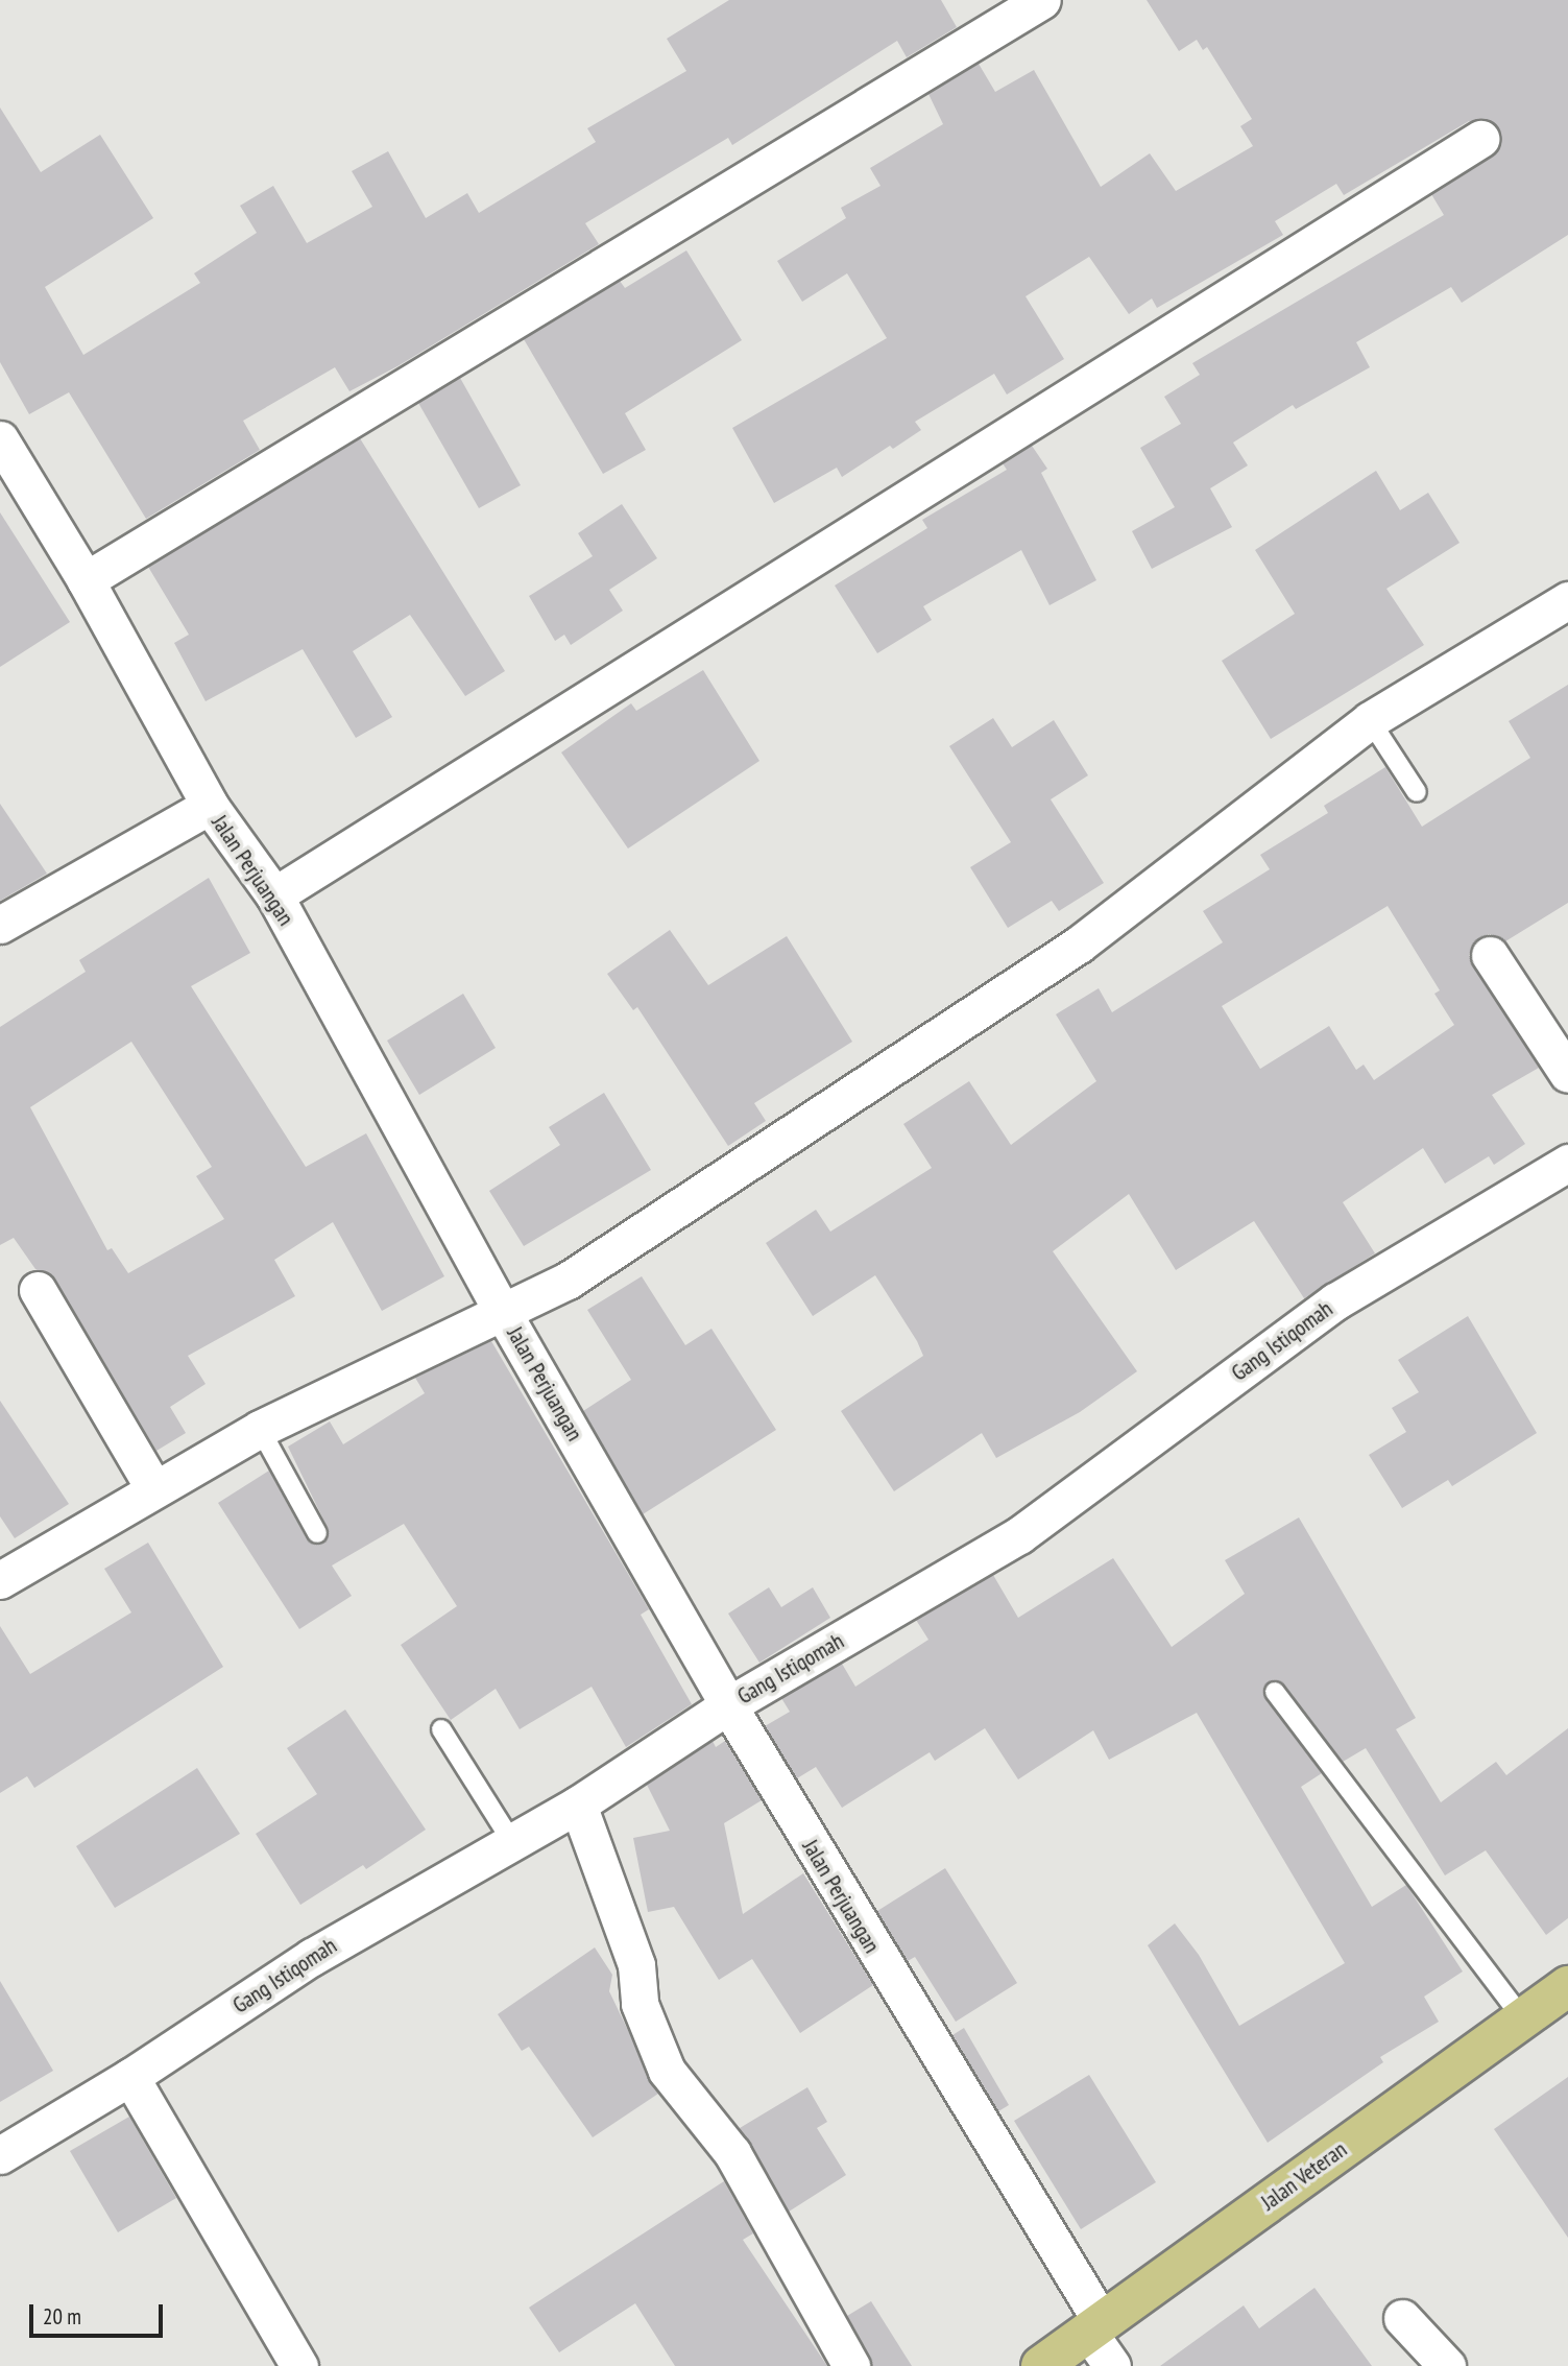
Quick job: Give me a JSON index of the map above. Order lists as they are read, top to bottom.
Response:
{
  "streets": {
    "main road": ["Jalan Veteran"],
    "street": ["Jalan Perjuangan", "Gang Istiqomah"]
  },
  "crossings": [
    ["Jalan Perjuangan", "Gang Istiqomah"],
    ["Jalan Perjuangan", "Jalan Veteran"]
  ],
  "scale_bar": "20 m"
}
